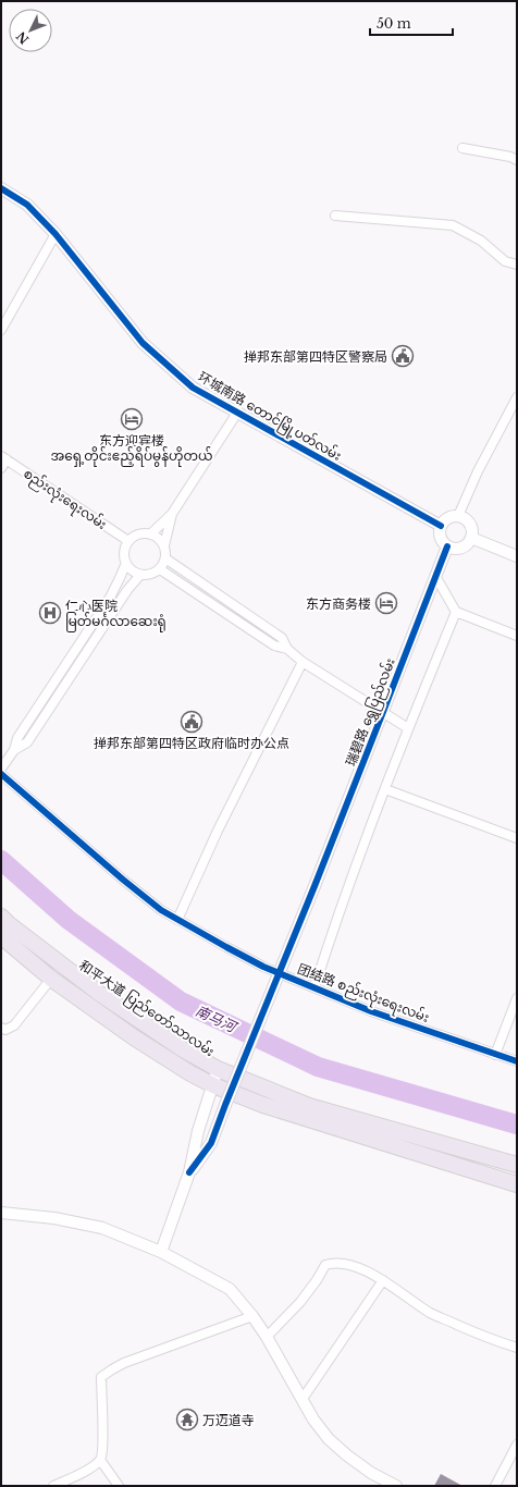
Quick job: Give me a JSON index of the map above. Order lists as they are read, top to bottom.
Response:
{
  "streets": {
    "highway": ["和平大道 ပြည်တော်သာလမ်း"],
    "street": [
      "环城南路 တောင်မြို့ပတ်လမ်း",
      "စည်းလုံးရေးလမ်း",
      "瑞碧路 ရွှေပြည်လမ်း",
      "团结路 စည်းလုံးရေးလမ်း"
    ]
  },
  "crossings": [
    ["环城南路 တောင်မြို့ပတ်လမ်း", "瑞碧路 ရွှေပြည်လမ်း"]
  ],
  "water": ["南马河"],
  "places": {
    "public building": ["掸邦东部第四特区警察局", "掸邦东部第四特区政府临时办公点"],
    "hotel": ["东方迎宾楼 အရှေ့တိုင်းဧည့်ရိပ်မွန်ဟိုတယ်", "东方商务楼"],
    "hospital": ["仁心医院 မြတ်မင်္ဂလာဆေးရုံ"],
    "temple": ["万迈道寺"]
  },
  "scale_bar": "50 m",
  "north": "bottom left"
}
